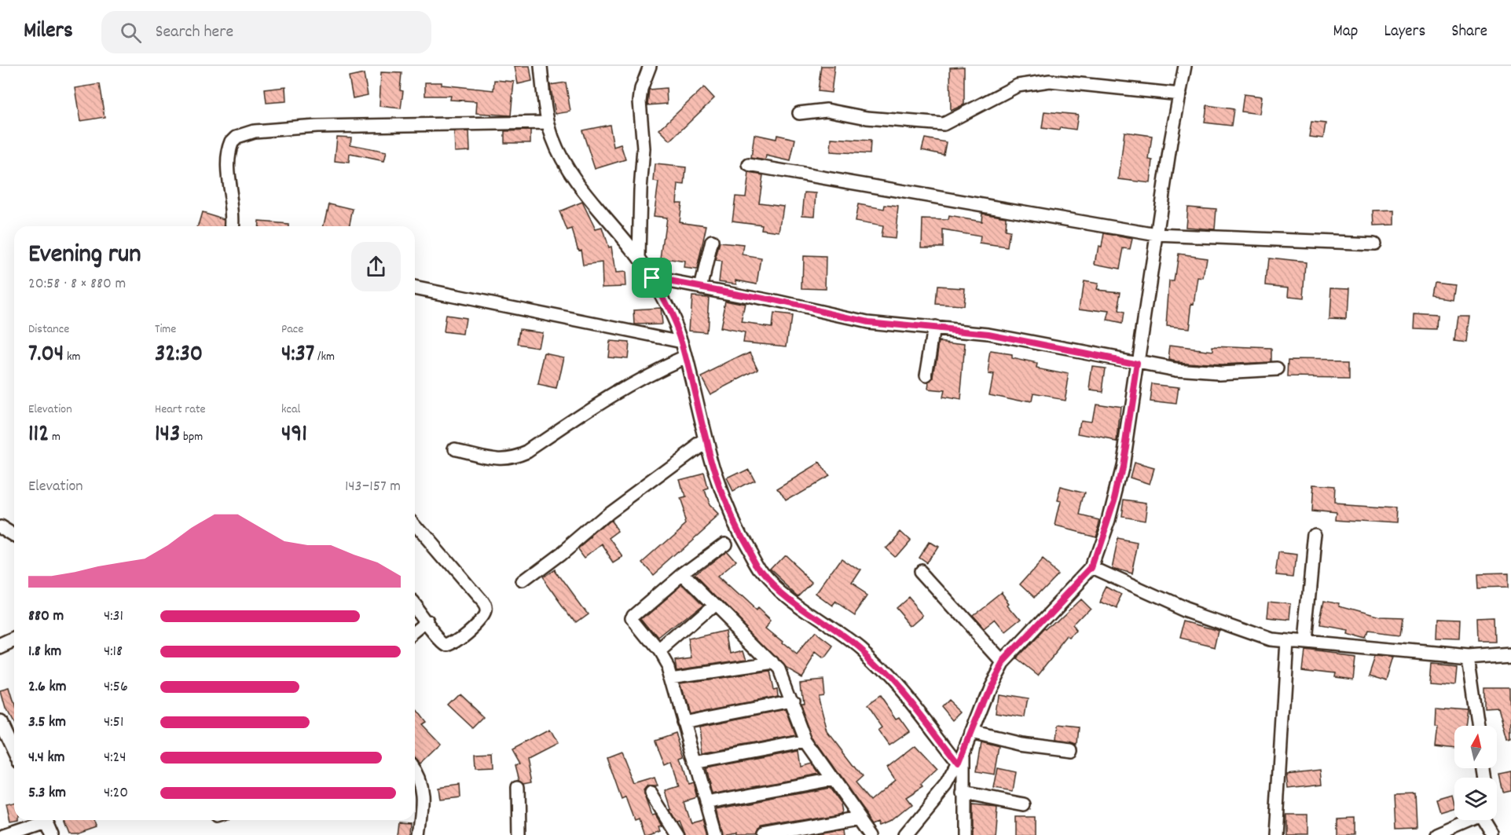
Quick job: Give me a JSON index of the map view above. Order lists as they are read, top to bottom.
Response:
{
  "north": "top",
  "page": {
    "header": "Milers",
    "search": "Search here",
    "nav": ["Map", "Layers", "Share"],
    "heading": ["Evening run", "20:58 · 8 × 880 m"],
    "stats": [
      ["Distance", "7.04 km"],
      ["Time", "32:30"],
      ["Pace", "4:37 /km"],
      ["Elevation", "112 m"],
      ["Heart rate", "143 bpm"],
      ["kcal", "491"]
    ],
    "chart": ["Elevation", "143–157 m"],
    "list": [
      {
        "name": "880 m",
        "note": "4:31"
      },
      {
        "name": "1.8 km",
        "note": "4:18"
      },
      {
        "name": "2.6 km",
        "note": "4:56"
      },
      {
        "name": "3.5 km",
        "note": "4:51"
      },
      {
        "name": "4.4 km",
        "note": "4:24"
      },
      {
        "name": "5.3 km",
        "note": "4:20"
      }
    ]
  }
}
